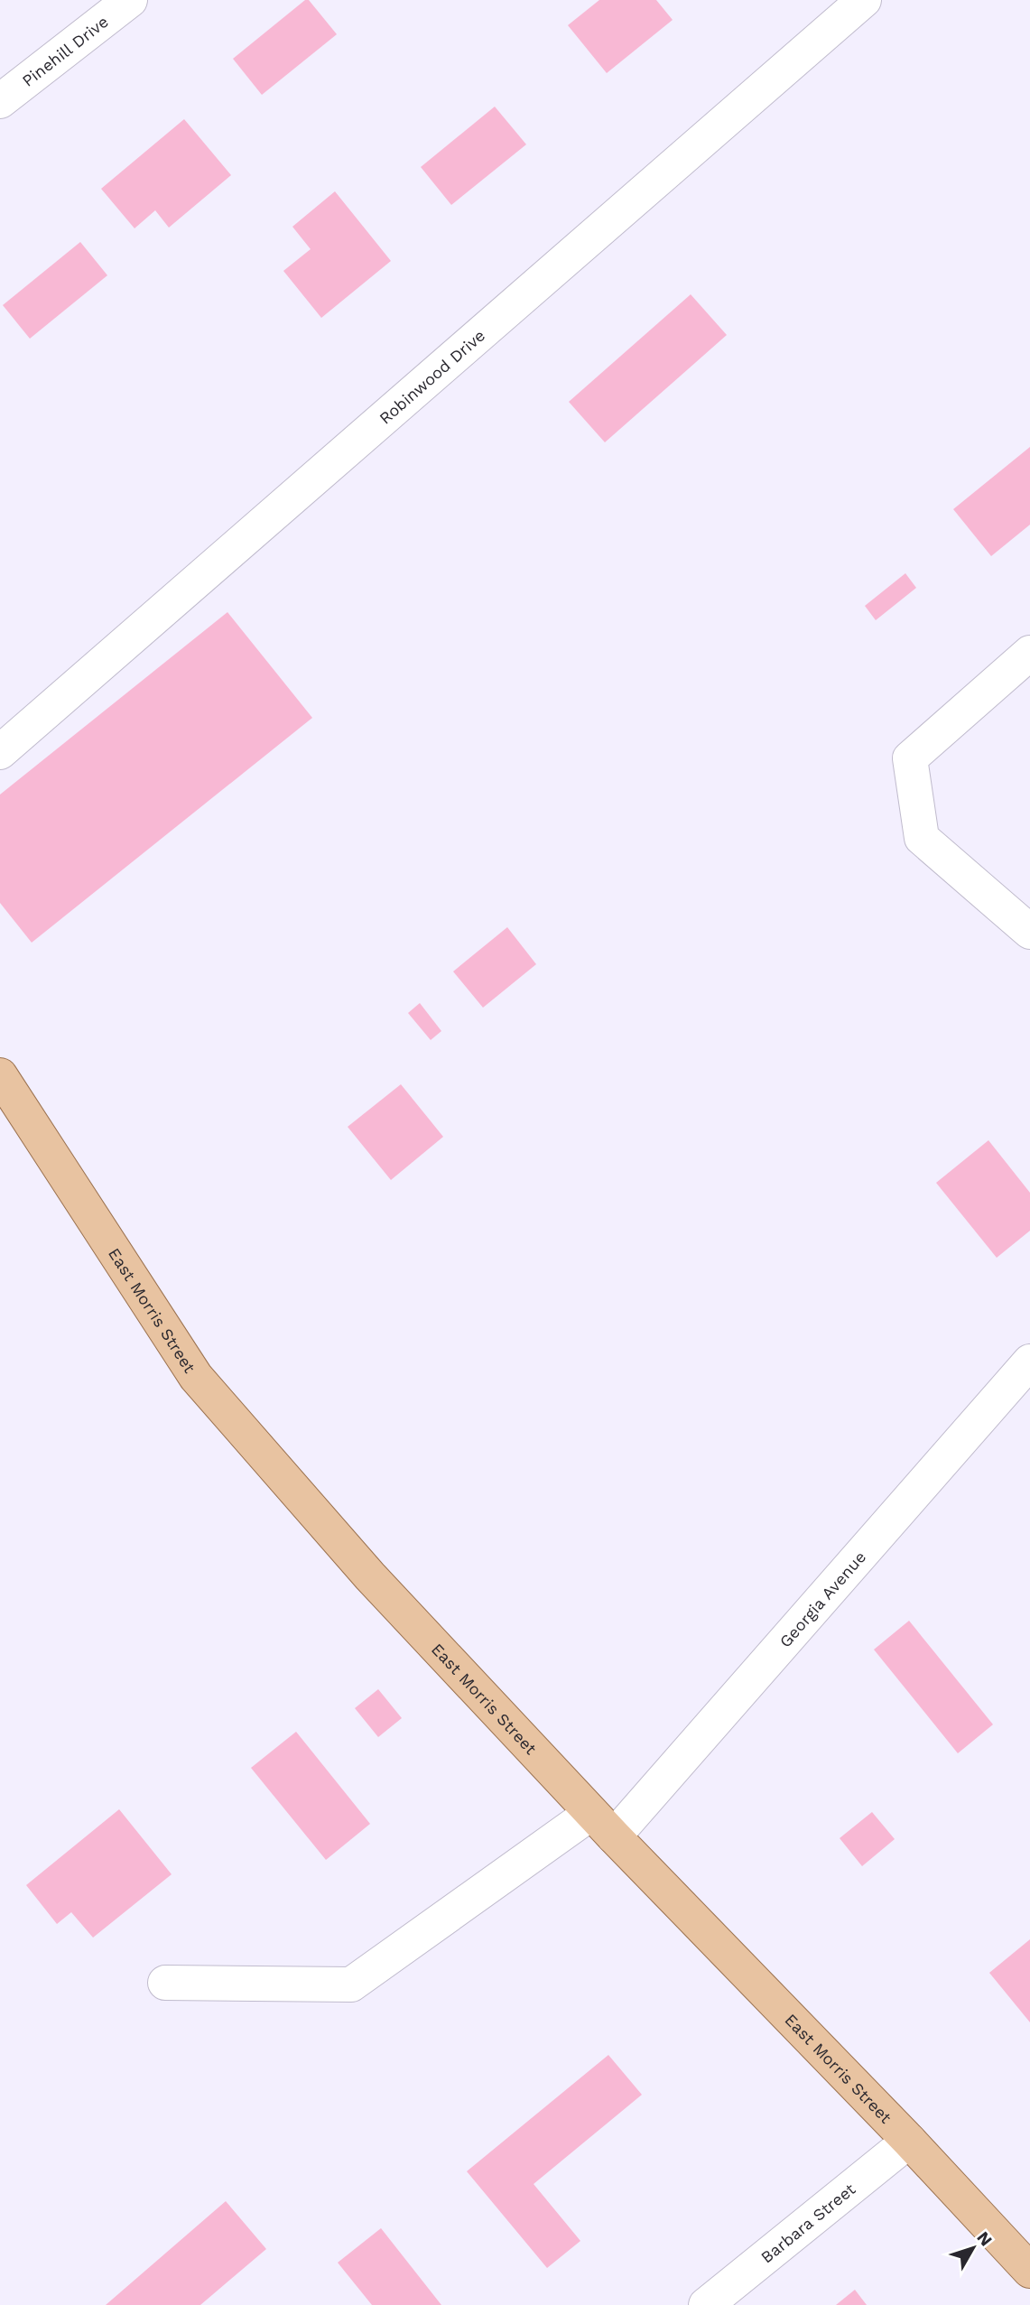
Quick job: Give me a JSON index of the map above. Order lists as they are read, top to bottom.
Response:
{
  "streets": {
    "main road": ["East Morris Street"],
    "street": [
      "Pinehill Drive",
      "Robinwood Drive",
      "Georgia Avenue",
      "Barbara Street"
    ]
  },
  "crossings": [
    ["East Morris Street", "Georgia Avenue"],
    ["East Morris Street", "Barbara Street"]
  ],
  "north": "top right"
}
